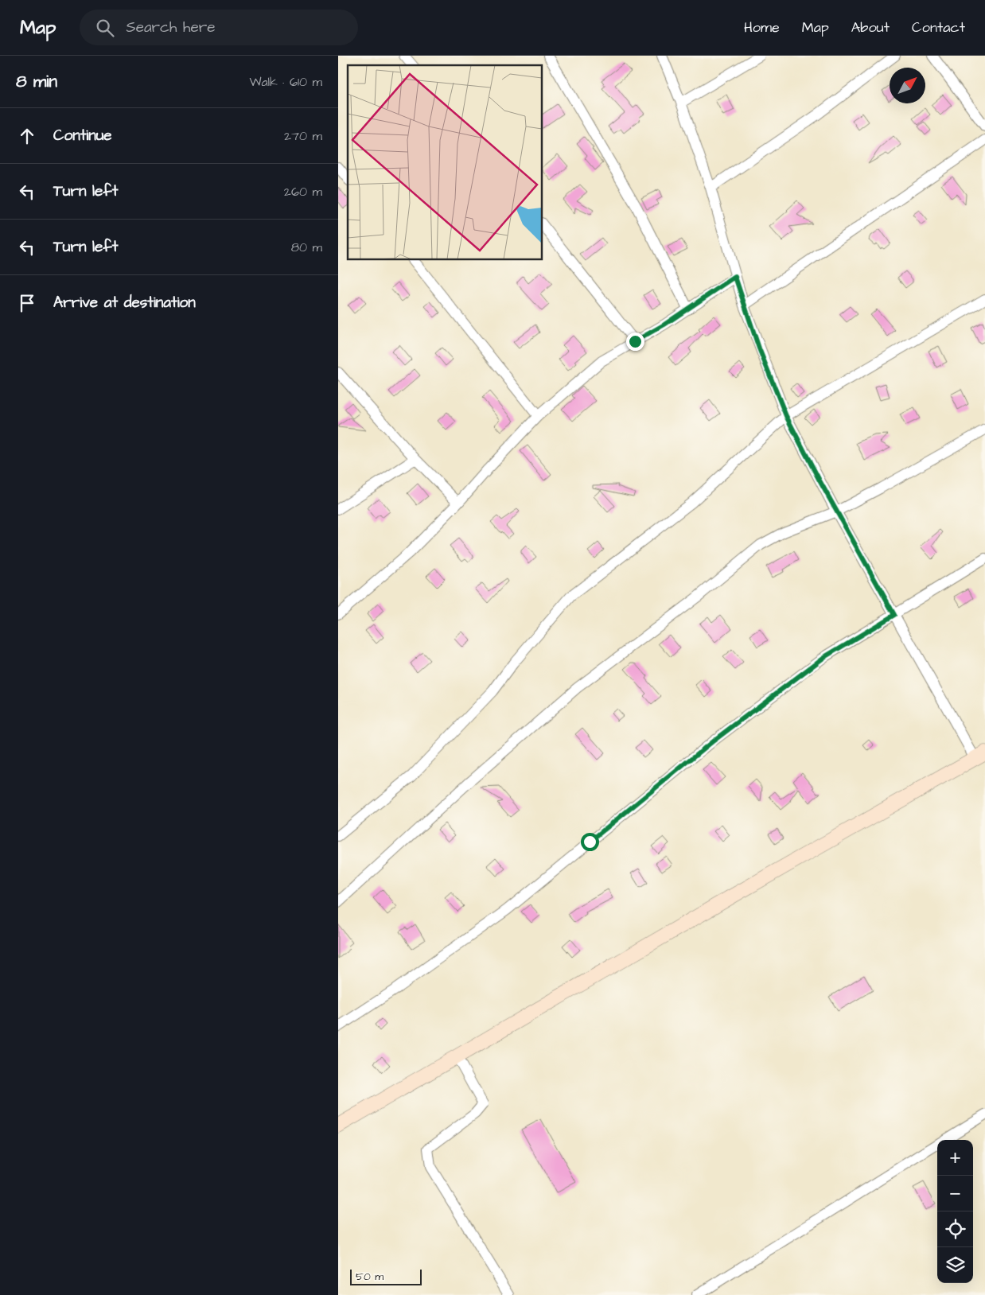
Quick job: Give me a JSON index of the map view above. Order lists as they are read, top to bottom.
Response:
{
  "scale_bar": "50 m",
  "north": "top right",
  "page": {
    "header": "Map",
    "search": "Search here",
    "nav": [
      "Home",
      "Map",
      "About",
      "Contact"
    ],
    "heading": ["8 min", "Walk · 610 m"],
    "list": [
      ["Continue", "270 m"],
      ["Turn left", "260 m"],
      ["Turn left", "80 m"],
      "Arrive at destination"
    ],
    "map_buttons": ["+", "−"],
    "scale": "50 m"
  }
}
